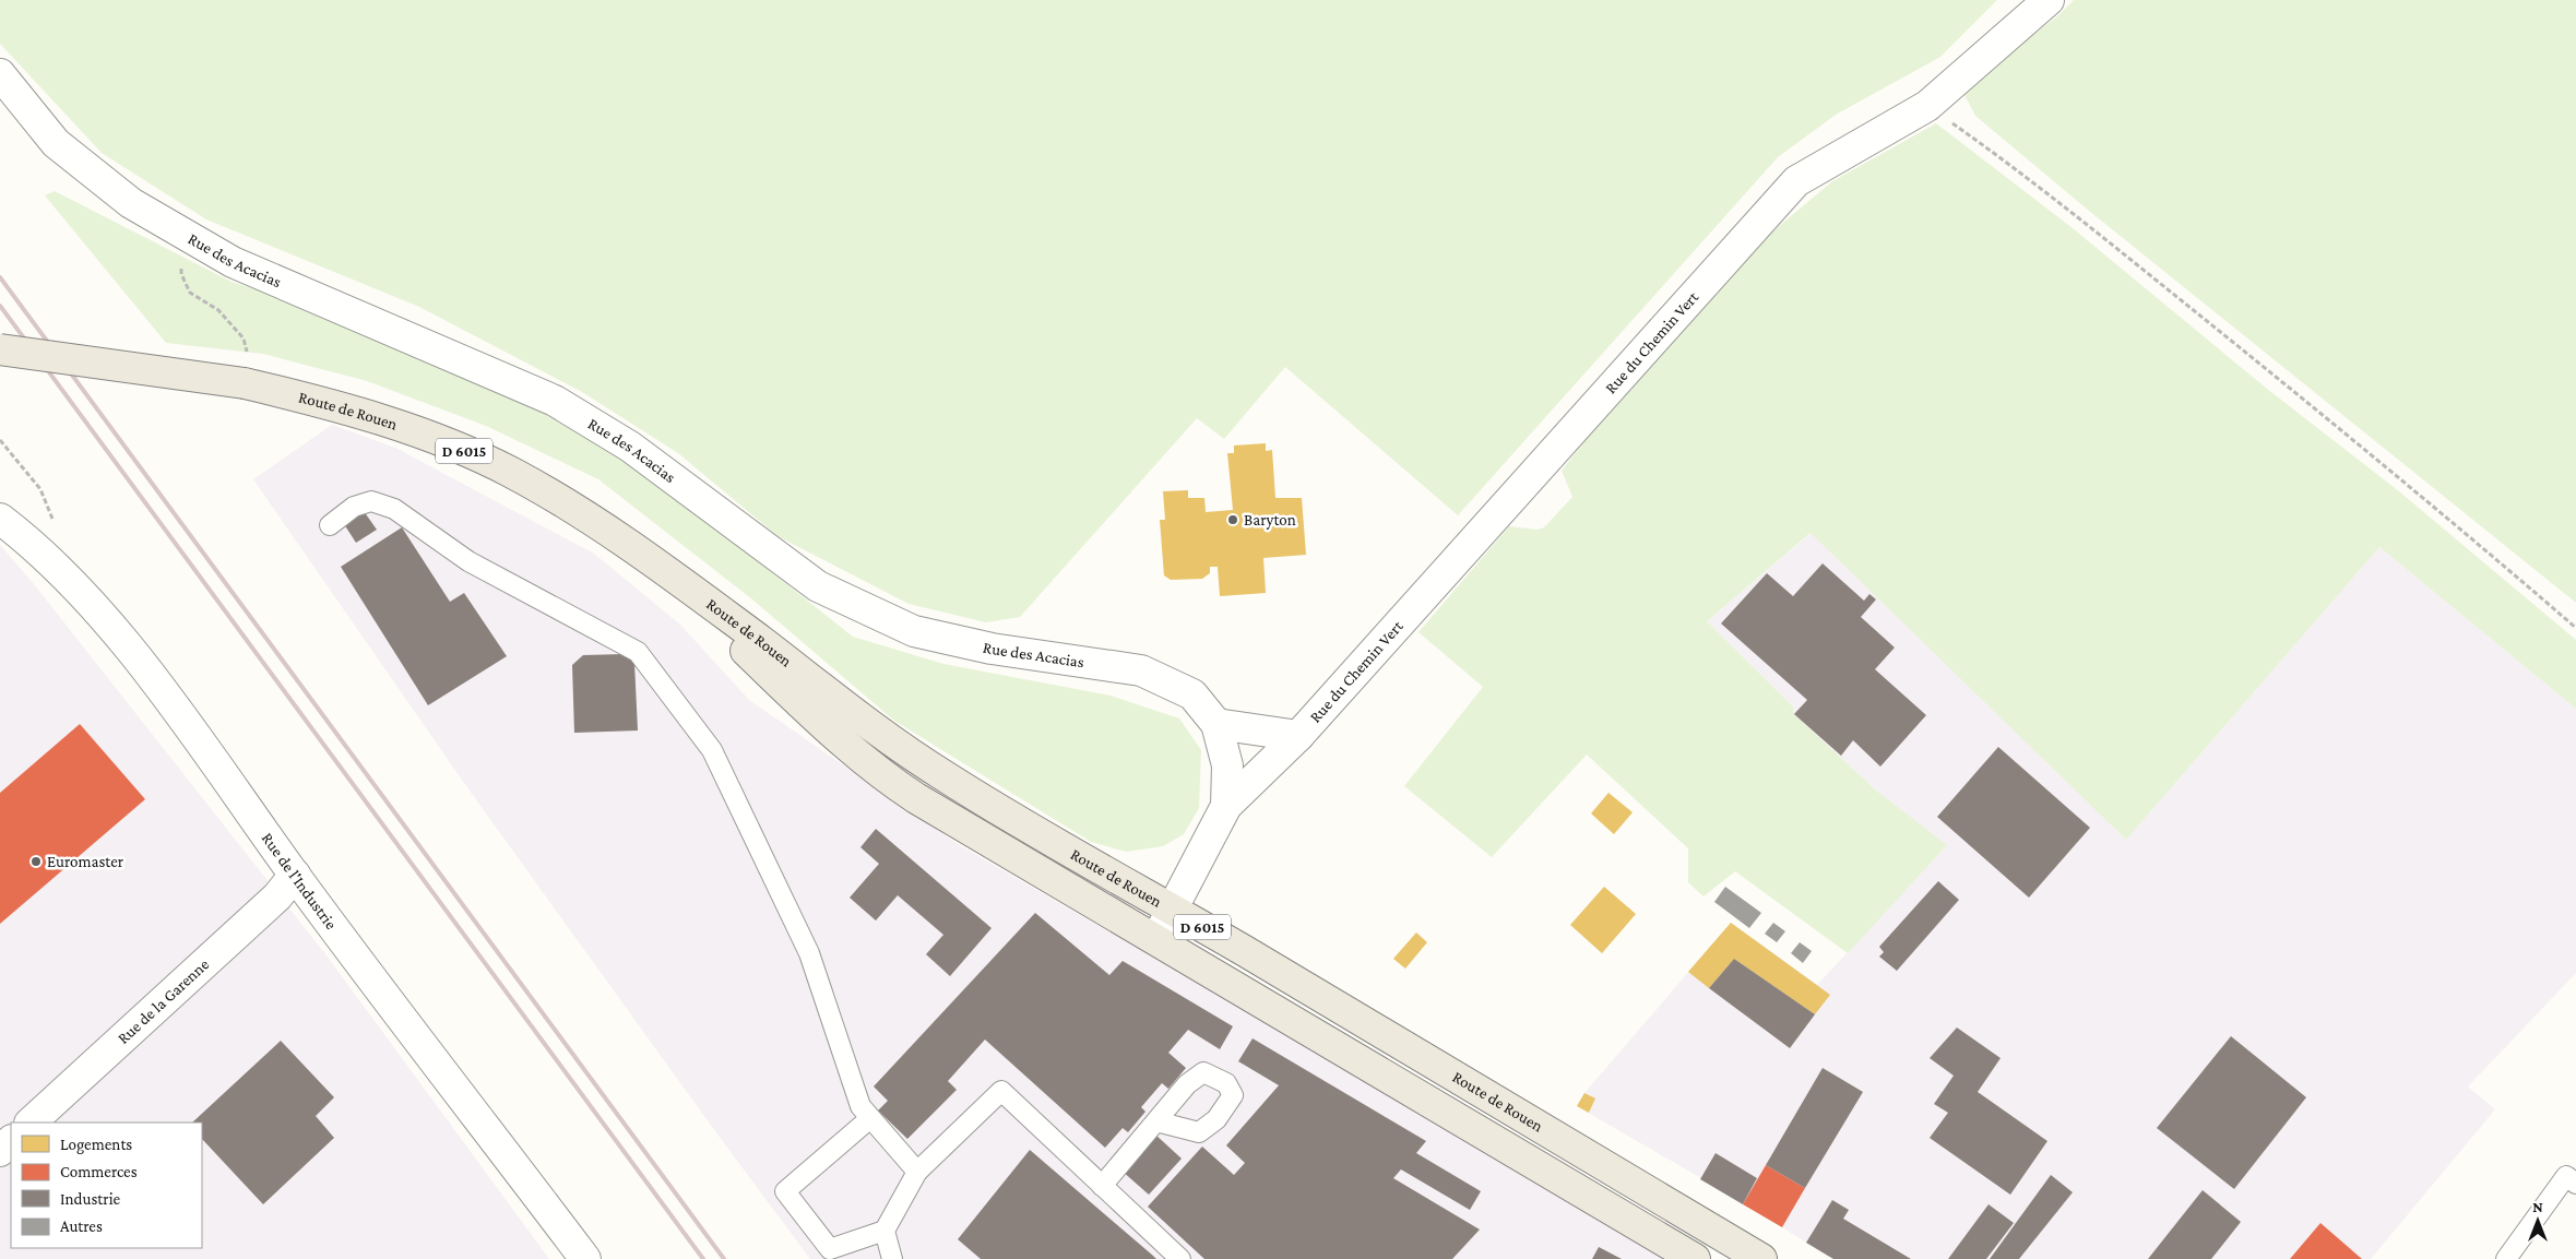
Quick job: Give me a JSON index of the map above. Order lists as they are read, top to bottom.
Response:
{
  "streets": {
    "main road": ["Route de Rouen", "D 6015"],
    "street": [
      "Rue des Acacias",
      "Rue du Chemin Vert",
      "Rue de l'Industrie",
      "Rue de la Garenne"
    ]
  },
  "crossings": [
    ["Rue des Acacias", "Rue du Chemin Vert"],
    ["Rue du Chemin Vert", "Route de Rouen"],
    ["Rue de l'Industrie", "Rue de la Garenne"]
  ],
  "places": ["Baryton", "Euromaster"],
  "legend": [
    "Logements",
    "Commerces",
    "Industrie",
    "Autres"
  ],
  "north": "top"
}
